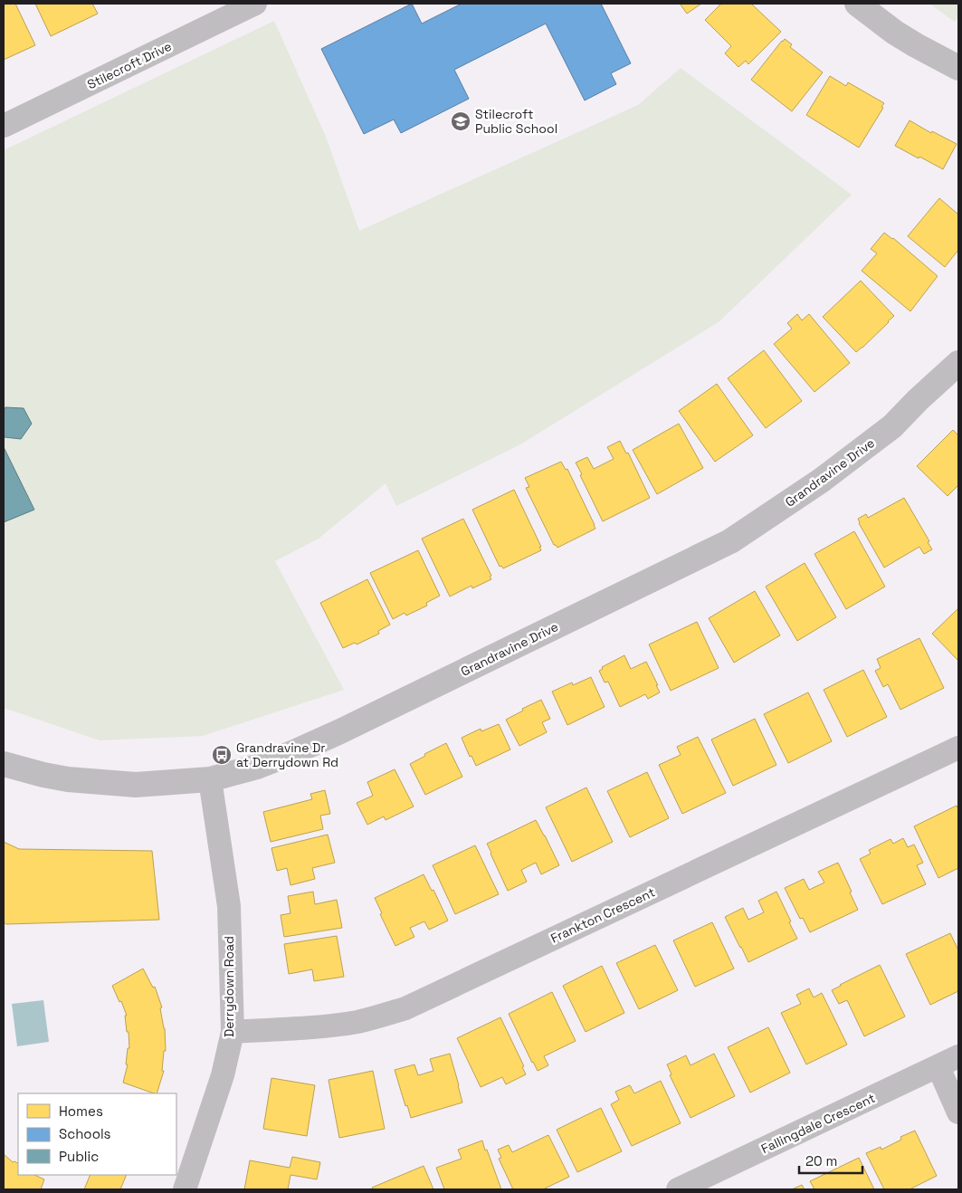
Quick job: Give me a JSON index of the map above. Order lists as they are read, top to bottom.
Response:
{
  "streets": {
    "street": [
      "Stilecroft Drive",
      "Grandravine Drive",
      "Frankton Crescent",
      "Derrydown Road",
      "Fallingdale Crescent"
    ]
  },
  "crossings": [
    ["Grandravine Drive", "Derrydown Road"],
    ["Frankton Crescent", "Derrydown Road"]
  ],
  "places": {
    "school or university": ["Stilecroft Public School"],
    "bus stop": ["Grandravine Dr at Derrydown Rd"]
  },
  "legend": ["Homes", "Schools", "Public"],
  "scale_bar": "20 m"
}
